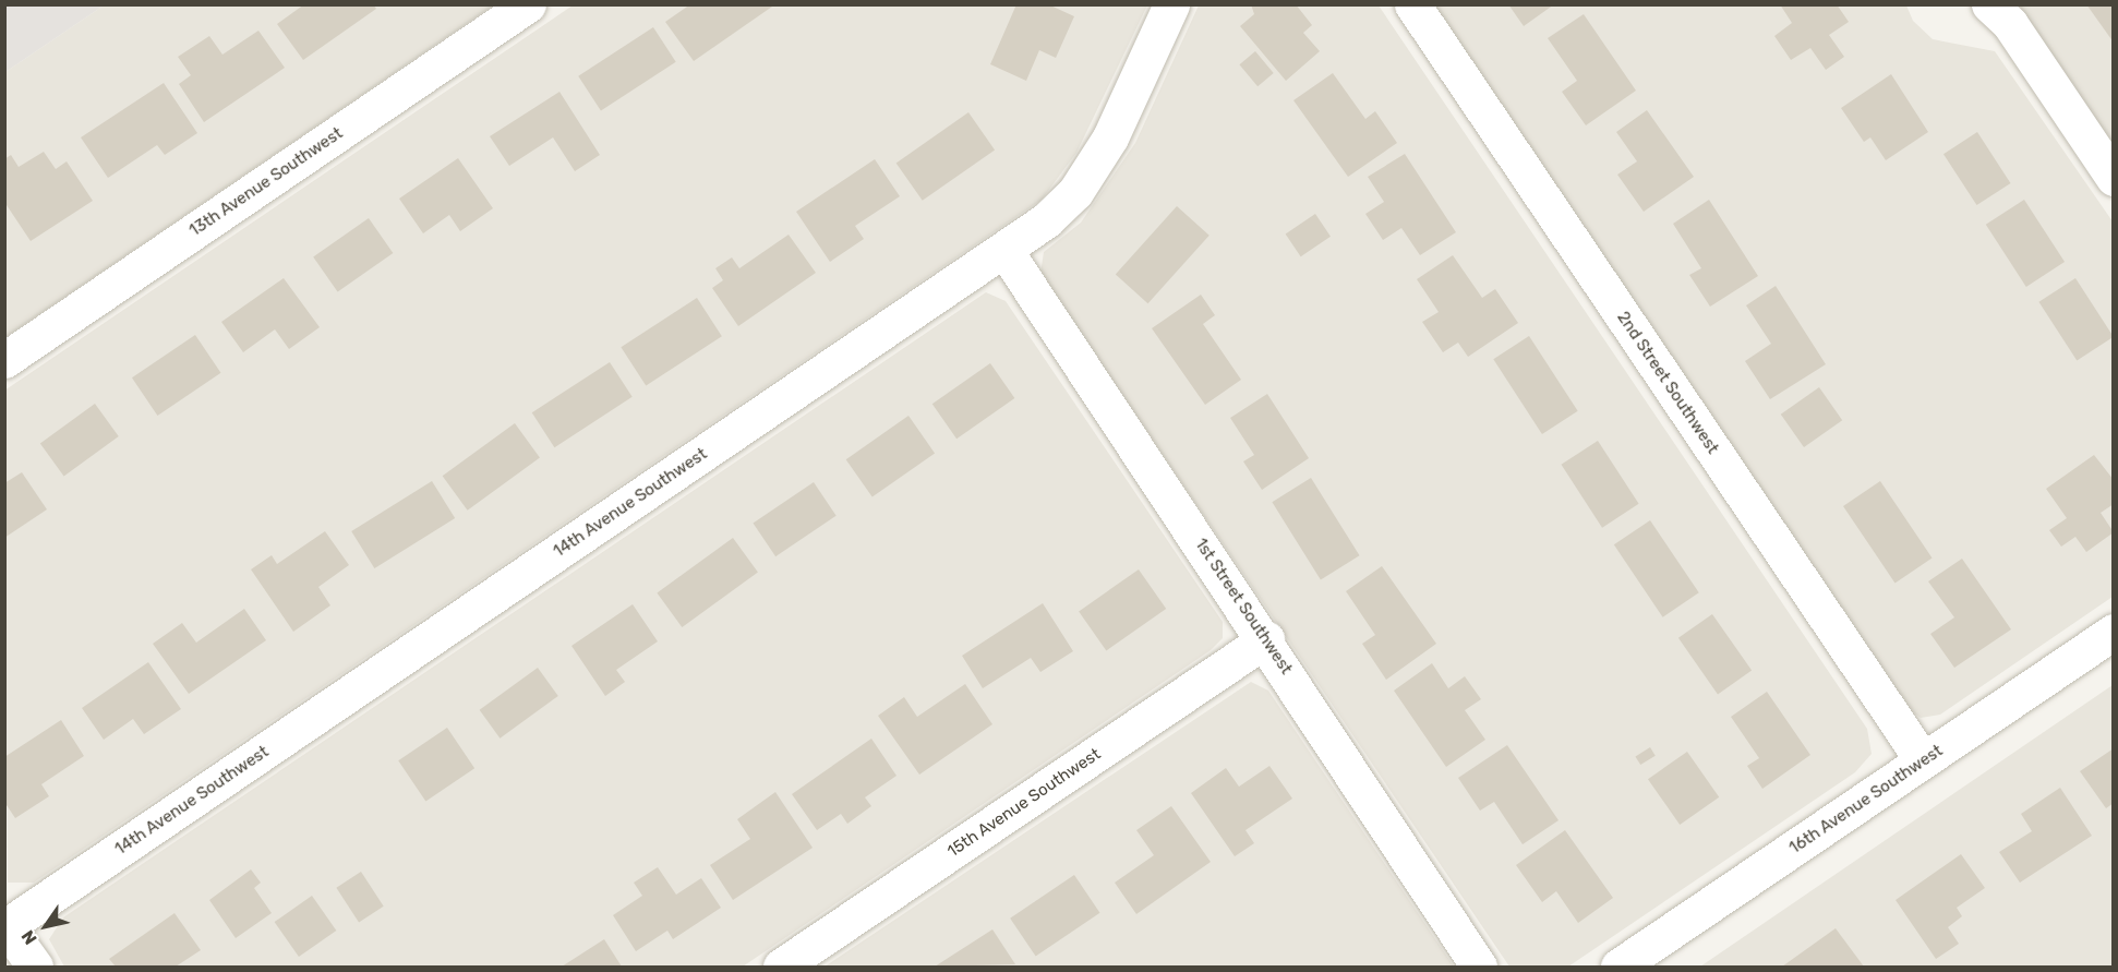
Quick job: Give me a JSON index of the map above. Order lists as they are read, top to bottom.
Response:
{
  "streets": {
    "street": [
      "13th Avenue Southwest",
      "2nd Street Southwest",
      "14th Avenue Southwest",
      "1st Street Southwest",
      "16th Avenue Southwest",
      "15th Avenue Southwest"
    ]
  },
  "crossings": [
    ["2nd Street Southwest", "16th Avenue Southwest"],
    ["14th Avenue Southwest", "1st Street Southwest"],
    ["1st Street Southwest", "15th Avenue Southwest"]
  ],
  "north": "bottom left"
}
